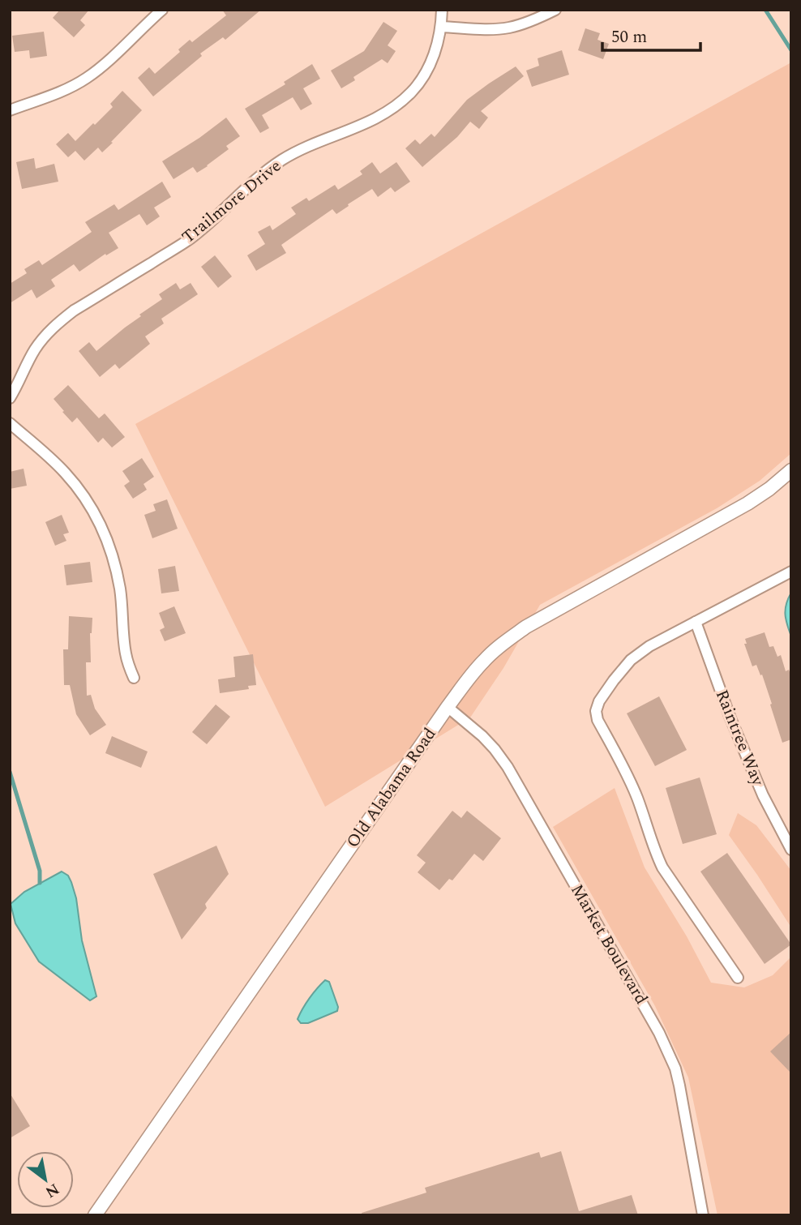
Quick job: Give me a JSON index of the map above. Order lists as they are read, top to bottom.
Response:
{
  "streets": {
    "street": [
      "Trailmore Drive",
      "Raintree Way",
      "Old Alabama Road",
      "Market Boulevard"
    ]
  },
  "crossings": [
    ["Old Alabama Road", "Market Boulevard"]
  ],
  "scale_bar": "50 m",
  "north": "bottom right"
}
